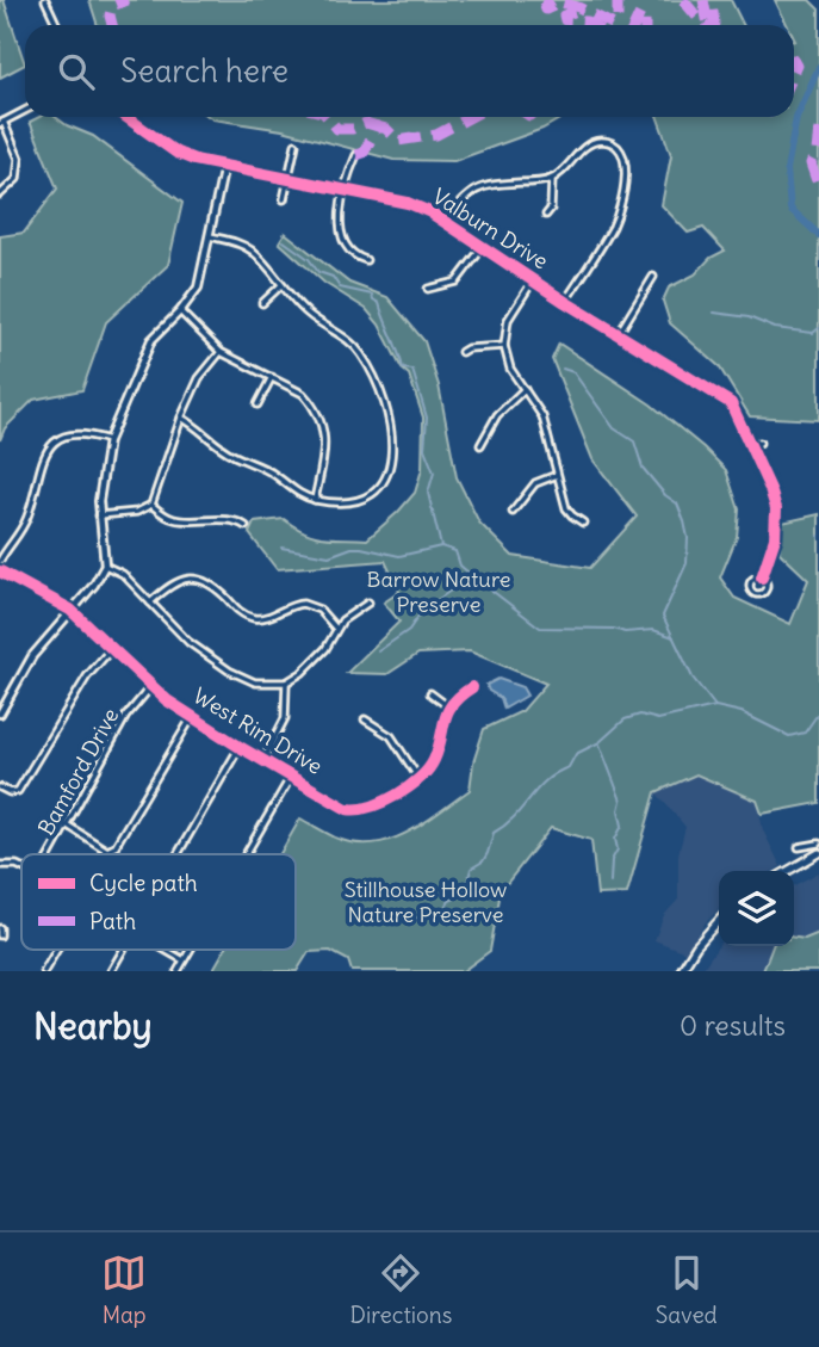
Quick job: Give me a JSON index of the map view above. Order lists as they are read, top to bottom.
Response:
{
  "streets": {
    "street": ["Valburn Drive", "West Rim Drive", "Bamford Drive"]
  },
  "crossings": [
    ["West Rim Drive", "Bamford Drive"]
  ],
  "parks": ["Barrow Nature Preserve", "Stillhouse Hollow Nature Preserve"],
  "legend": ["Cycle path", "Path"],
  "page": {
    "search": "Search here",
    "heading": ["Nearby", "0 results"],
    "nav": ["Map", "Directions", "Saved"]
  }
}
